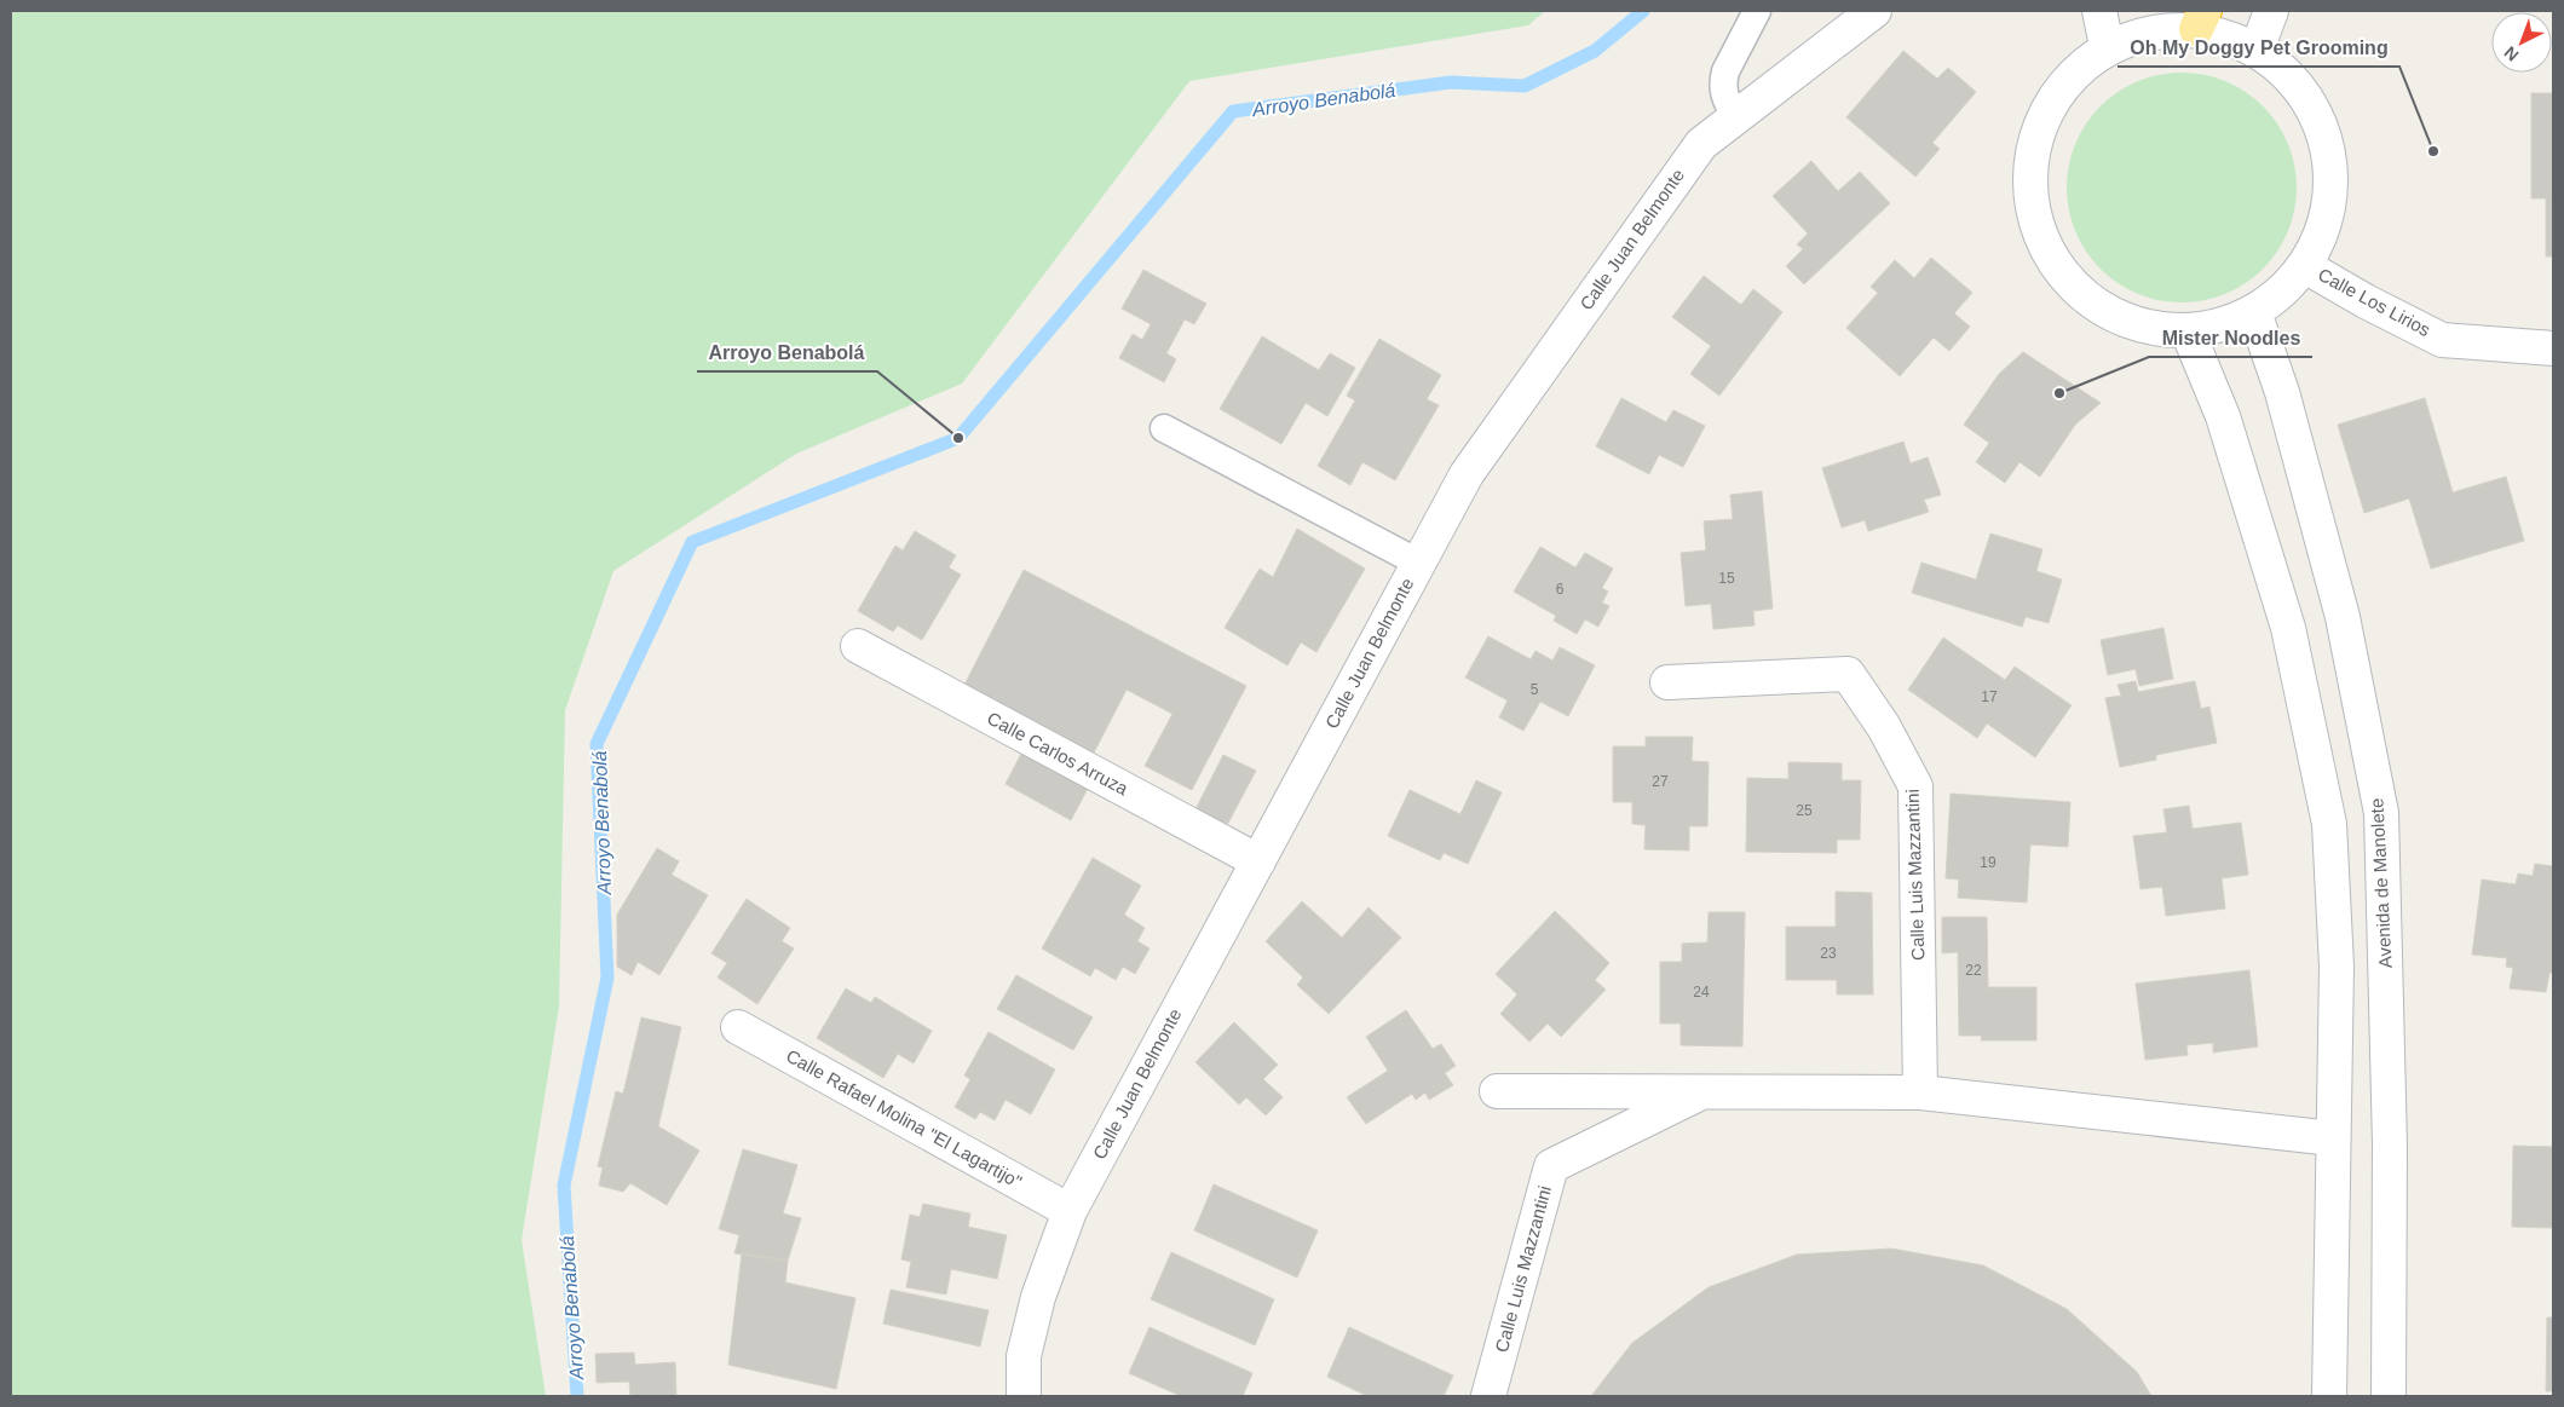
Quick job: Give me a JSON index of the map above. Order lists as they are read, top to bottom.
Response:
{
  "streets": {
    "street": [
      "Calle Juan Belmonte",
      "Calle Los Lirios",
      "Calle Carlos Arruza",
      "Calle Luis Mazzantini",
      "Avenida de Manolete",
      "Calle Rafael Molina \"El Lagartijo\""
    ]
  },
  "crossings": [
    ["Calle Juan Belmonte", "Calle Carlos Arruza"],
    ["Calle Juan Belmonte", "Calle Rafael Molina \"El Lagartijo\""]
  ],
  "water": ["Arroyo Benabolá"],
  "places": ["Oh My Doggy Pet Grooming", "Mister Noodles", "Arroyo Benabolá"],
  "house_numbers": [
    "15",
    "6",
    "5",
    "17",
    "27",
    "25",
    "19",
    "23",
    "22",
    "24"
  ],
  "north": "bottom left"
}
